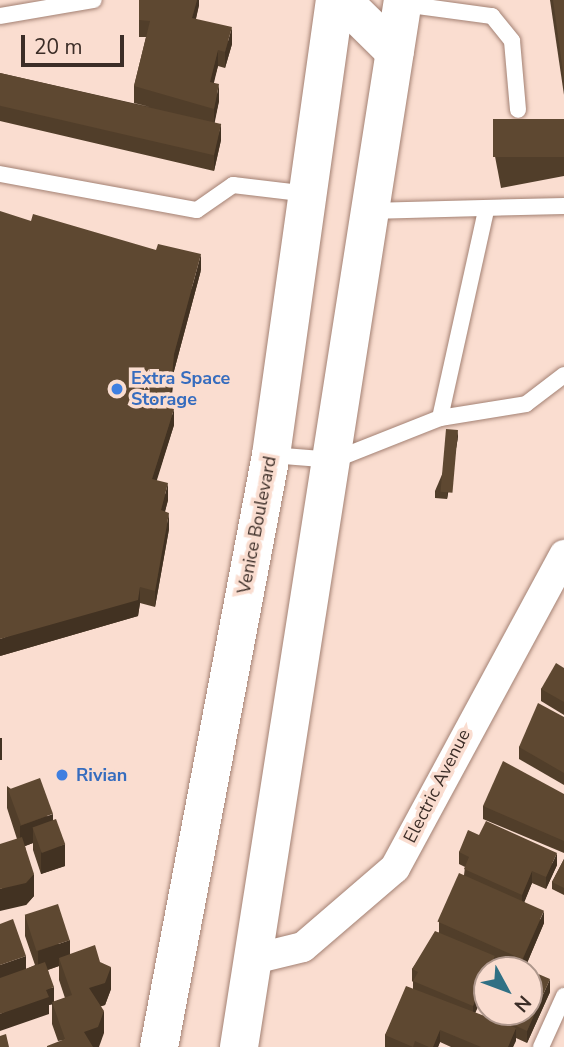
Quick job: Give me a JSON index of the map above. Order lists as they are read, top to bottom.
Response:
{
  "streets": {
    "main road": ["Venice Boulevard"],
    "street": ["Electric Avenue"]
  },
  "places": ["Extra Space Storage", "Rivian"],
  "scale_bar": "20 m",
  "north": "bottom right"
}
